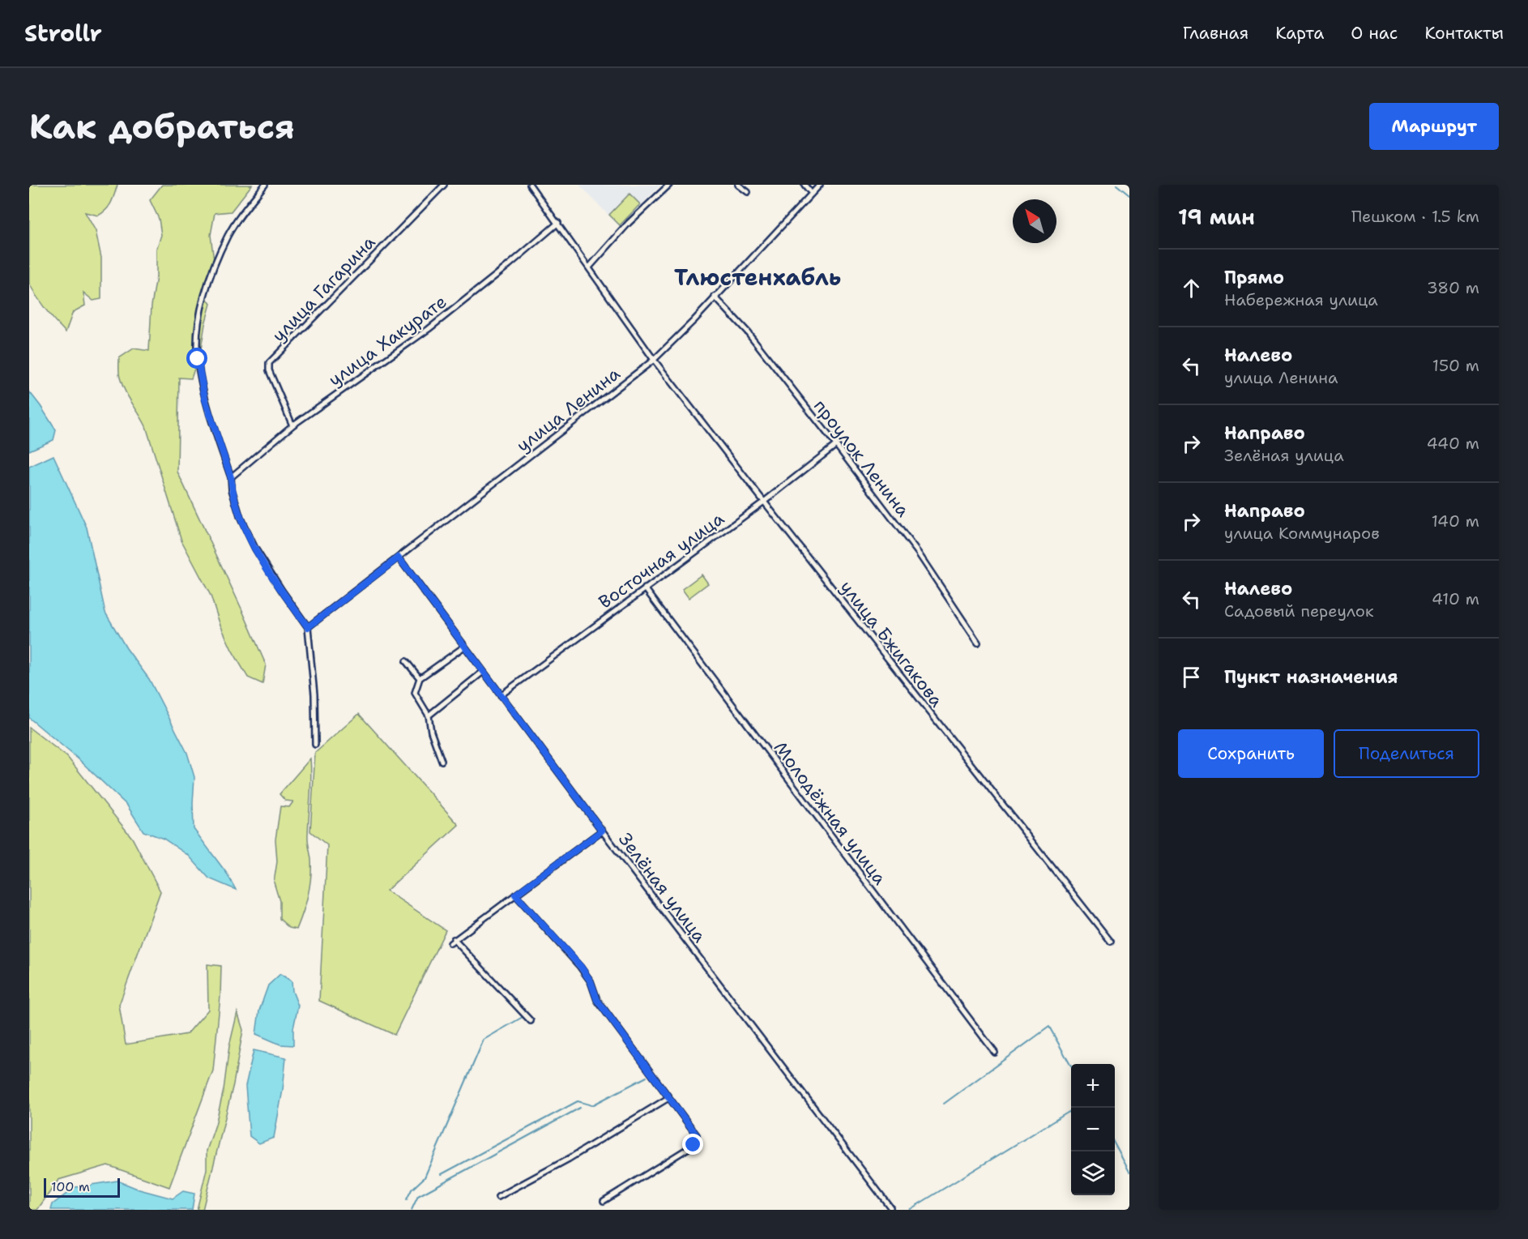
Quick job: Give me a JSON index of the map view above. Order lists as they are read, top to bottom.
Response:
{
  "streets": {
    "street": [
      "улица Гагарина",
      "улица Хакурате",
      "улица Ленина",
      "проулок Ленина",
      "Восточная улица",
      "улица Бжигакова",
      "Молодёжная улица",
      "Зелёная улица"
    ]
  },
  "crossings": [
    ["улица Гагарина", "улица Хакурате"],
    ["улица Хакурате", "улица Бжигакова"],
    ["улица Ленина", "проулок Ленина"],
    ["улица Ленина", "улица Бжигакова"],
    ["улица Ленина", "Зелёная улица"],
    ["проулок Ленина", "Восточная улица"],
    ["Восточная улица", "улица Бжигакова"],
    ["Восточная улица", "Молодёжная улица"],
    ["Восточная улица", "Зелёная улица"]
  ],
  "districts": ["Тлюстенхабль"],
  "scale_bar": "100 m",
  "north": "top left",
  "page": {
    "header": "Strollr",
    "nav": [
      "Главная",
      "Карта",
      "О нас",
      "Контакты"
    ],
    "buttons": [
      "Маршрут",
      ["Сохранить", "Поделиться"]
    ],
    "title": "Как добраться",
    "heading": ["19 мин", "Пешком · 1.5 km"],
    "list": [
      ["Прямо", "Набережная улица", "380 m"],
      ["Налево", "улица Ленина", "150 m"],
      ["Направо", "Зелёная улица", "440 m"],
      ["Направо", "улица Коммунаров", "140 m"],
      ["Налево", "Садовый переулок", "410 m"],
      "Пункт назначения"
    ],
    "map_buttons": ["+", "−"],
    "scale": "100 m"
  }
}
